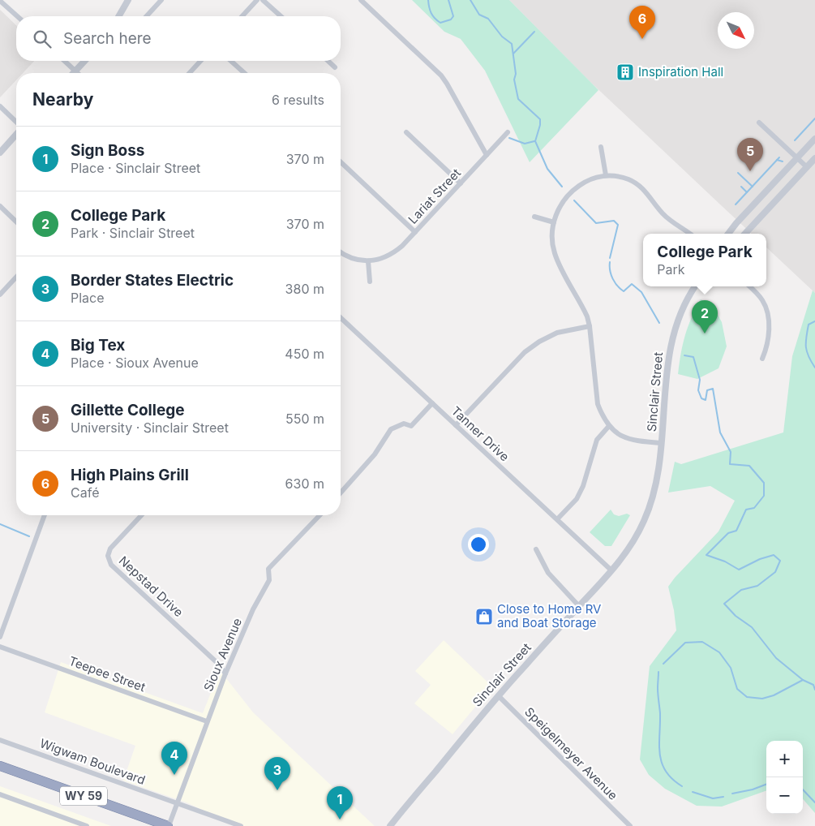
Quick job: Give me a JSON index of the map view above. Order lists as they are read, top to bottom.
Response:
{
  "streets": {
    "highway": ["WY 59"],
    "street": [
      "Lariat Street",
      "Sinclair Street",
      "Tanner Drive",
      "Nepstad Drive",
      "Sioux Avenue",
      "Teepee Street",
      "Speigelmeyer Avenue",
      "Wigwam Boulevard"
    ]
  },
  "crossings": [
    ["Sinclair Street", "Tanner Drive"],
    ["Sinclair Street", "Speigelmeyer Avenue"],
    ["Nepstad Drive", "Sioux Avenue"],
    ["Sioux Avenue", "Teepee Street"],
    ["Sioux Avenue", "Wigwam Boulevard"],
    ["Sioux Avenue", "WY 59"]
  ],
  "places": {
    "building": ["Inspiration Hall"],
    "shop": ["Close to Home RV and Boat Storage"]
  },
  "north": "bottom right",
  "page": {
    "pins": [
      "6",
      "5",
      "2",
      "4",
      "3",
      "1"
    ],
    "search": "Search here",
    "heading": ["Nearby", "6 results"],
    "list": [
      {
        "mark": "1",
        "name": "Sign Boss",
        "note": "Place · Sinclair Street",
        "value": "370 m"
      },
      {
        "mark": "2",
        "name": "College Park",
        "note": "Park · Sinclair Street",
        "value": "370 m"
      },
      {
        "mark": "3",
        "name": "Border States Electric",
        "note": "Place",
        "value": "380 m"
      },
      {
        "mark": "4",
        "name": "Big Tex",
        "note": "Place · Sioux Avenue",
        "value": "450 m"
      },
      {
        "mark": "5",
        "name": "Gillette College",
        "note": "University · Sinclair Street",
        "value": "550 m"
      },
      {
        "mark": "6",
        "name": "High Plains Grill",
        "note": "Café",
        "value": "630 m"
      }
    ],
    "popup": ["College Park", "Park"],
    "map_buttons": ["+", "−"]
  }
}
